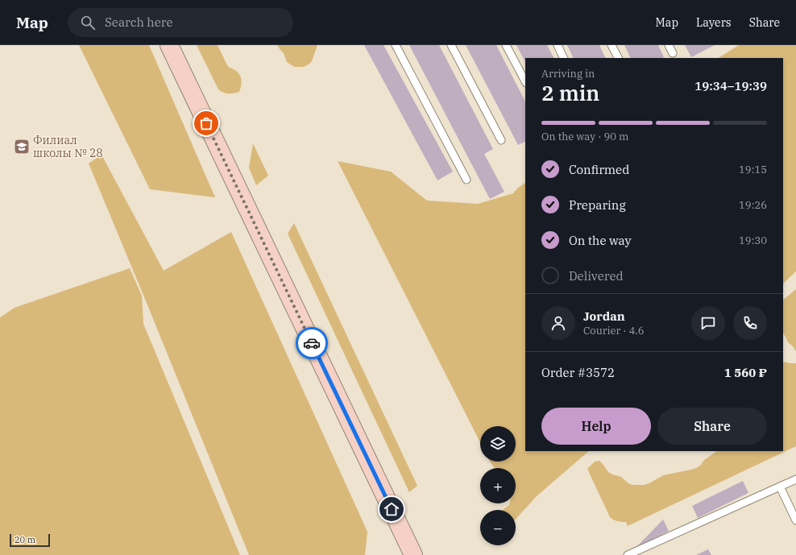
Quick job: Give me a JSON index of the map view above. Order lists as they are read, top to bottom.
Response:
{
  "places": {
    "school or university": ["Филиал школы № 28"]
  },
  "scale_bar": "20 m",
  "page": {
    "header": "Map",
    "search": "Search here",
    "nav": ["Map", "Layers", "Share"],
    "heading": ["2 min", "Arriving in", "19:34–19:39"],
    "panel": [
      "Jordan",
      "Courier · 4.6",
      "Order #3572",
      "1 560 ₽"
    ],
    "bar": "On the way · 90 m",
    "list": [
      ["Confirmed", "19:15"],
      ["Preparing", "19:26"],
      ["On the way", "19:30"],
      "Delivered"
    ],
    "buttons": ["Help", "Share"],
    "map_buttons": ["+", "−"],
    "scale": "20 m"
  }
}
